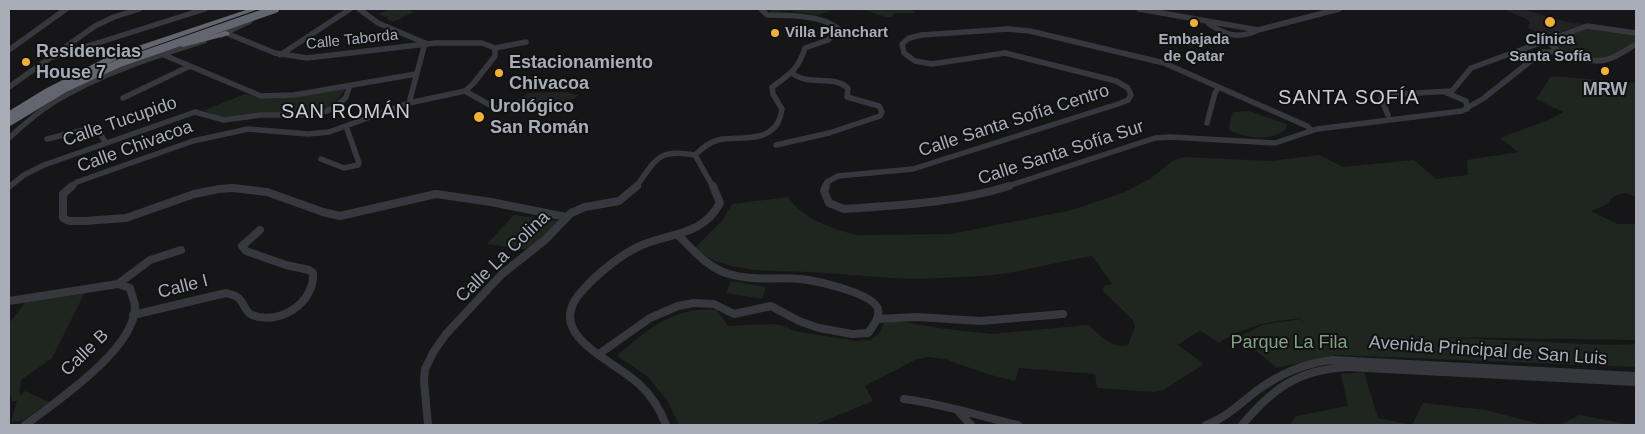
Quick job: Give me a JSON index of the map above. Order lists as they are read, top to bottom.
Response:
{
  "streets": {
    "street": [
      "Calle Taborda",
      "Calle Santa Sofía Centro",
      "Calle Tucupido",
      "Calle Chivacoa",
      "Calle Santa Sofía Sur",
      "Calle La Colina",
      "Calle I",
      "Avenida Principal de San Luis",
      "Calle B"
    ]
  },
  "crossings": [
    ["Calle Santa Sofía Centro", "Calle Santa Sofía Sur"],
    ["Calle Chivacoa", "Calle La Colina"],
    ["Calle I", "Calle B"]
  ],
  "districts": ["SANTA SOFÍA", "SAN ROMÁN"],
  "parks": ["Parque La Fila"],
  "places": [
    "Clínica Santa Sofía",
    "Embajada de Qatar",
    "Villa Planchart",
    "Residencias House 7",
    "MRW",
    "Estacionamiento Chivacoa",
    "Urológico San Román"
  ]
}
